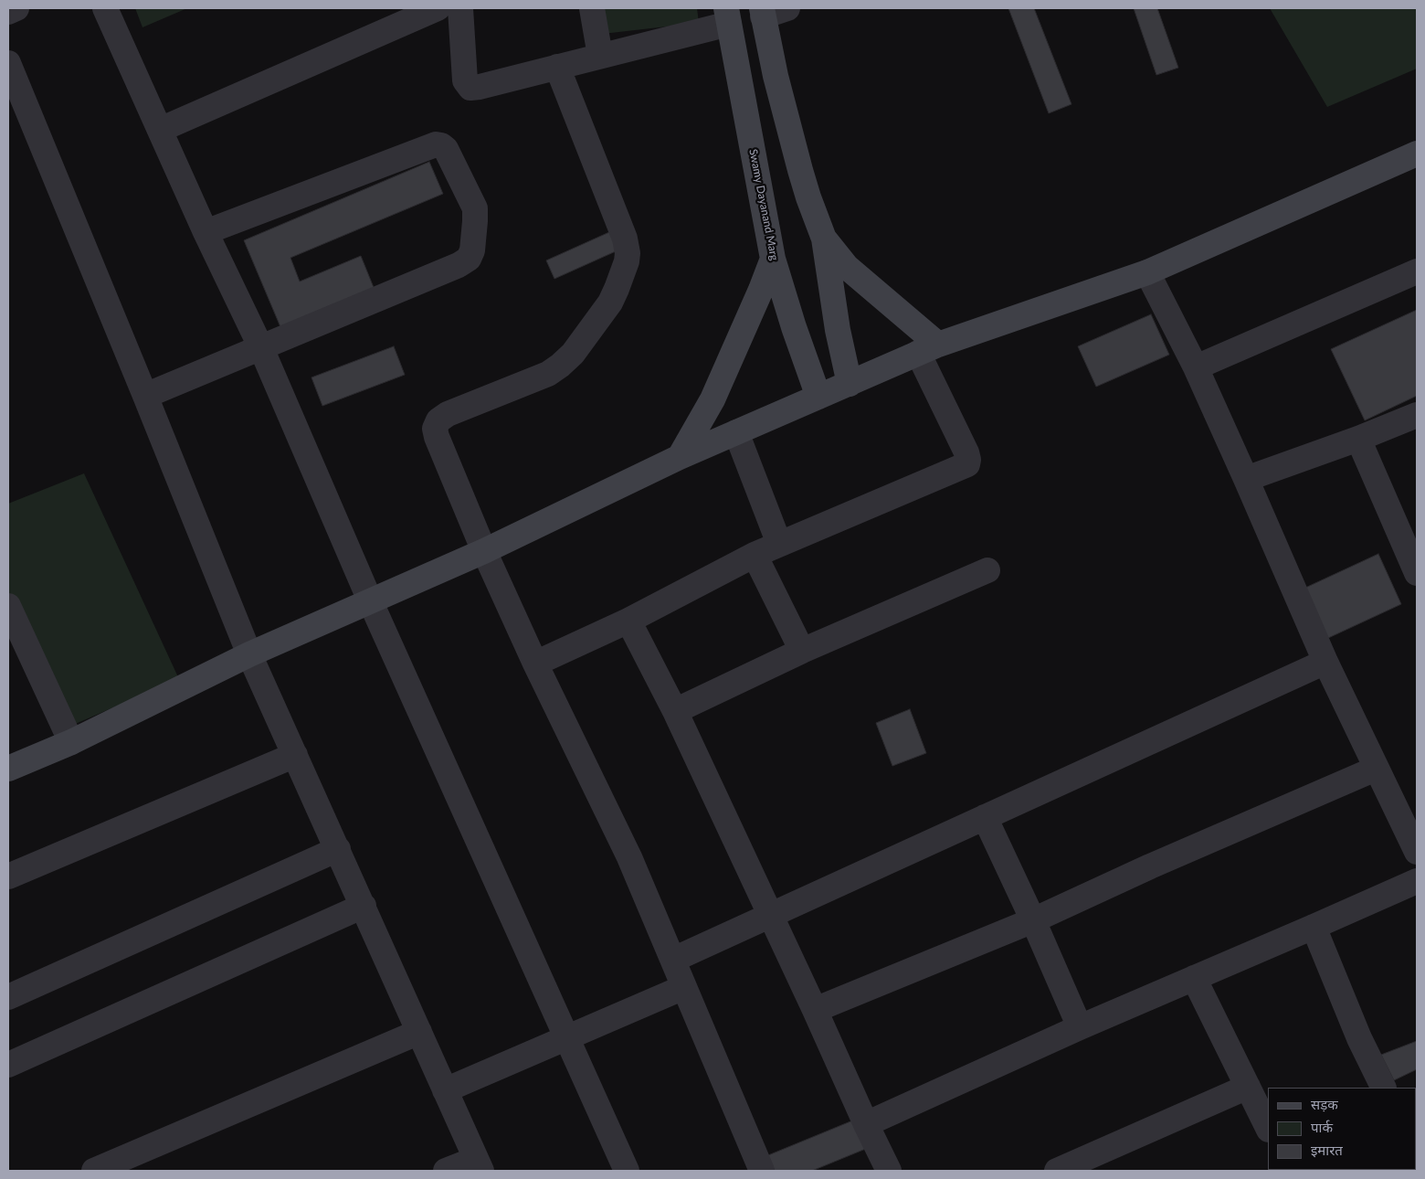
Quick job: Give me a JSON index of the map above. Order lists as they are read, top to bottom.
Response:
{
  "streets": {
    "street": ["Swamy Dayanand Marg"]
  },
  "legend": ["सड़क", "पार्क", "इमारत"]
}
